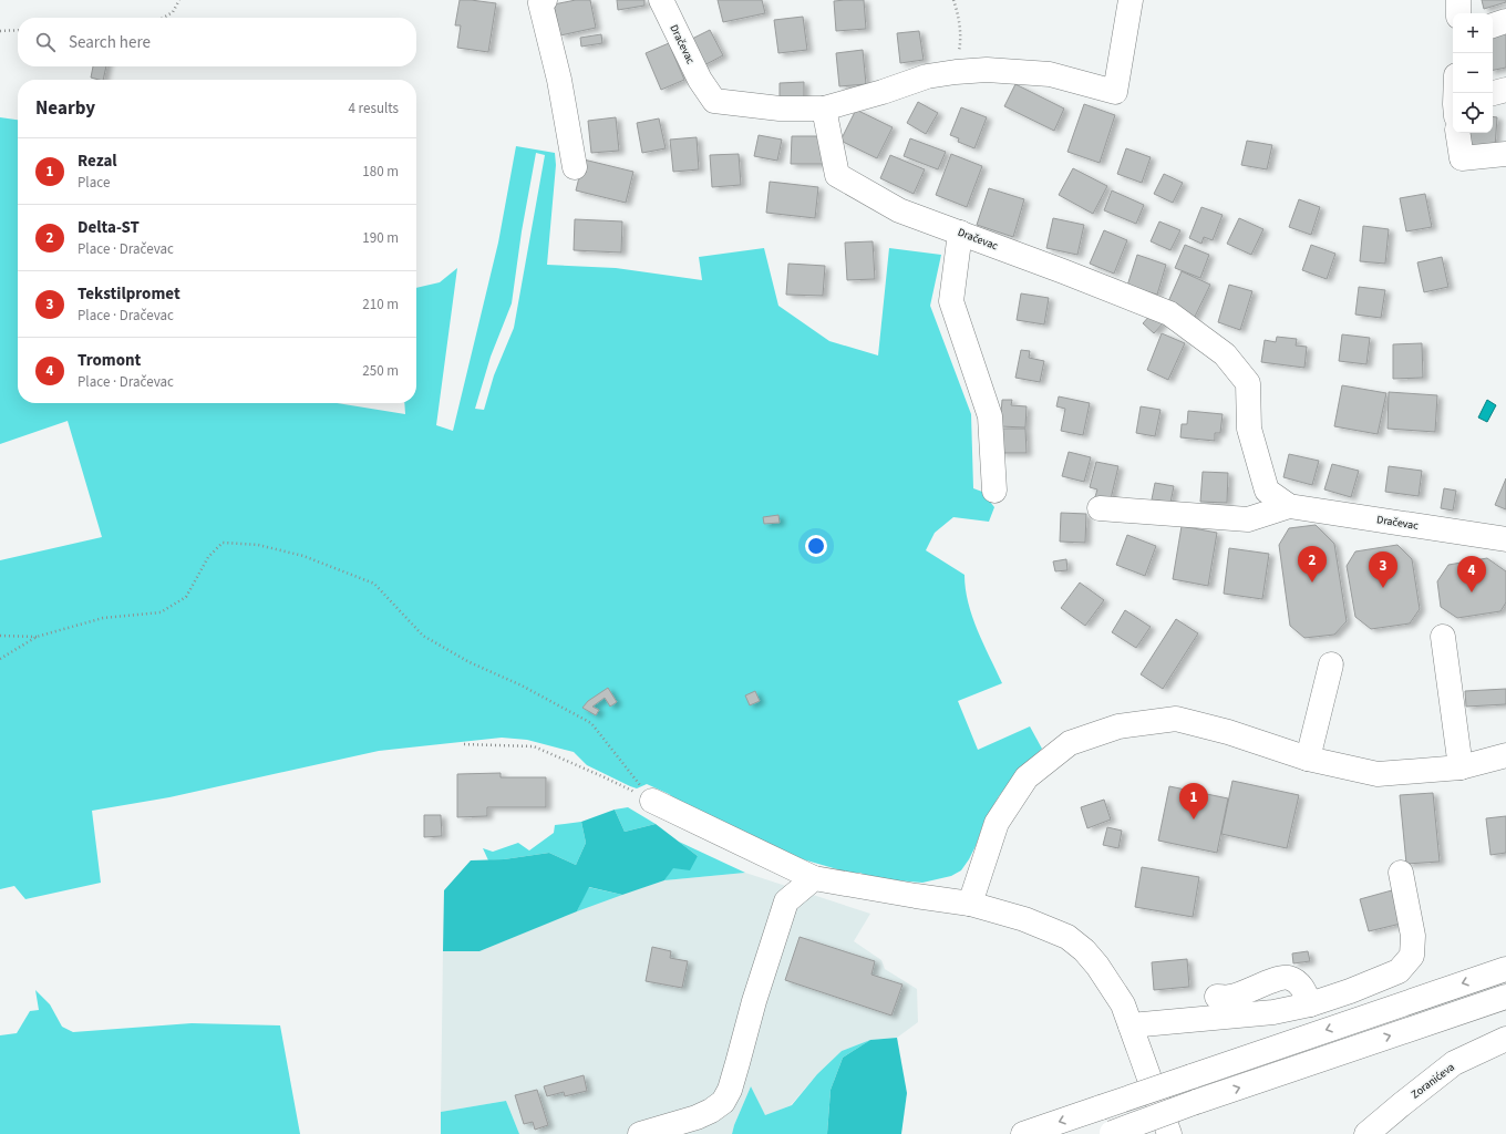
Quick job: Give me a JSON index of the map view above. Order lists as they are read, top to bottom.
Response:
{
  "streets": {
    "main road": ["Dračevac", "Zoranićeva"]
  },
  "page": {
    "map_buttons": ["+", "−"],
    "search": "Search here",
    "heading": ["Nearby", "4 results"],
    "list": [
      {
        "mark": "1",
        "name": "Rezal",
        "note": "Place",
        "value": "180 m"
      },
      {
        "mark": "2",
        "name": "Delta-ST",
        "note": "Place · Dračevac",
        "value": "190 m"
      },
      {
        "mark": "3",
        "name": "Tekstilpromet",
        "note": "Place · Dračevac",
        "value": "210 m"
      },
      {
        "mark": "4",
        "name": "Tromont",
        "note": "Place · Dračevac",
        "value": "250 m"
      }
    ],
    "pins": [
      "2",
      "3",
      "4",
      "1"
    ]
  }
}
